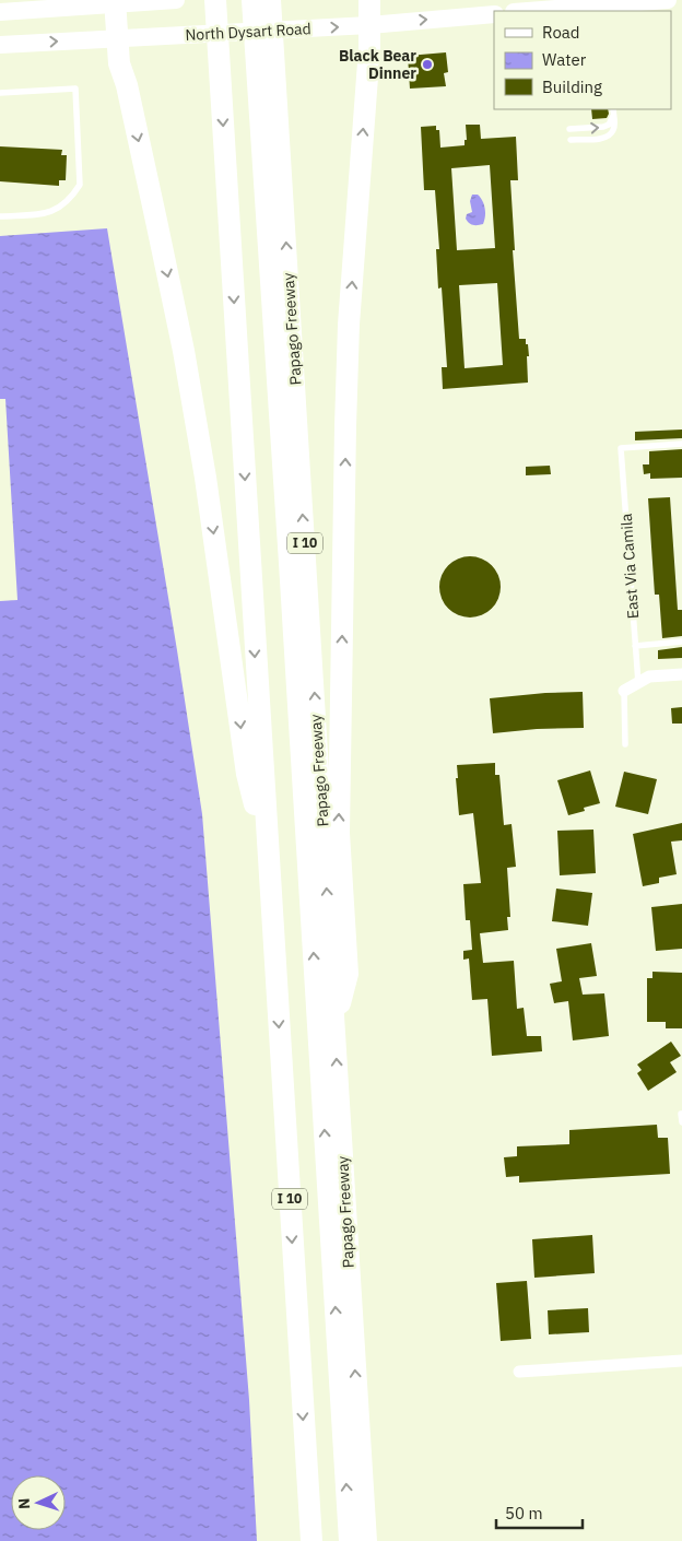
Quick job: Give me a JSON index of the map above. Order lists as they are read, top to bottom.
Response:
{
  "streets": {
    "highway": ["Papago Freeway", "I 10"],
    "main road": ["North Dysart Road"],
    "lane": ["East Via Camila"]
  },
  "places": ["Black Bear Dinner"],
  "legend": ["Road", "Water", "Building"],
  "scale_bar": "50 m",
  "north": "left"
}
